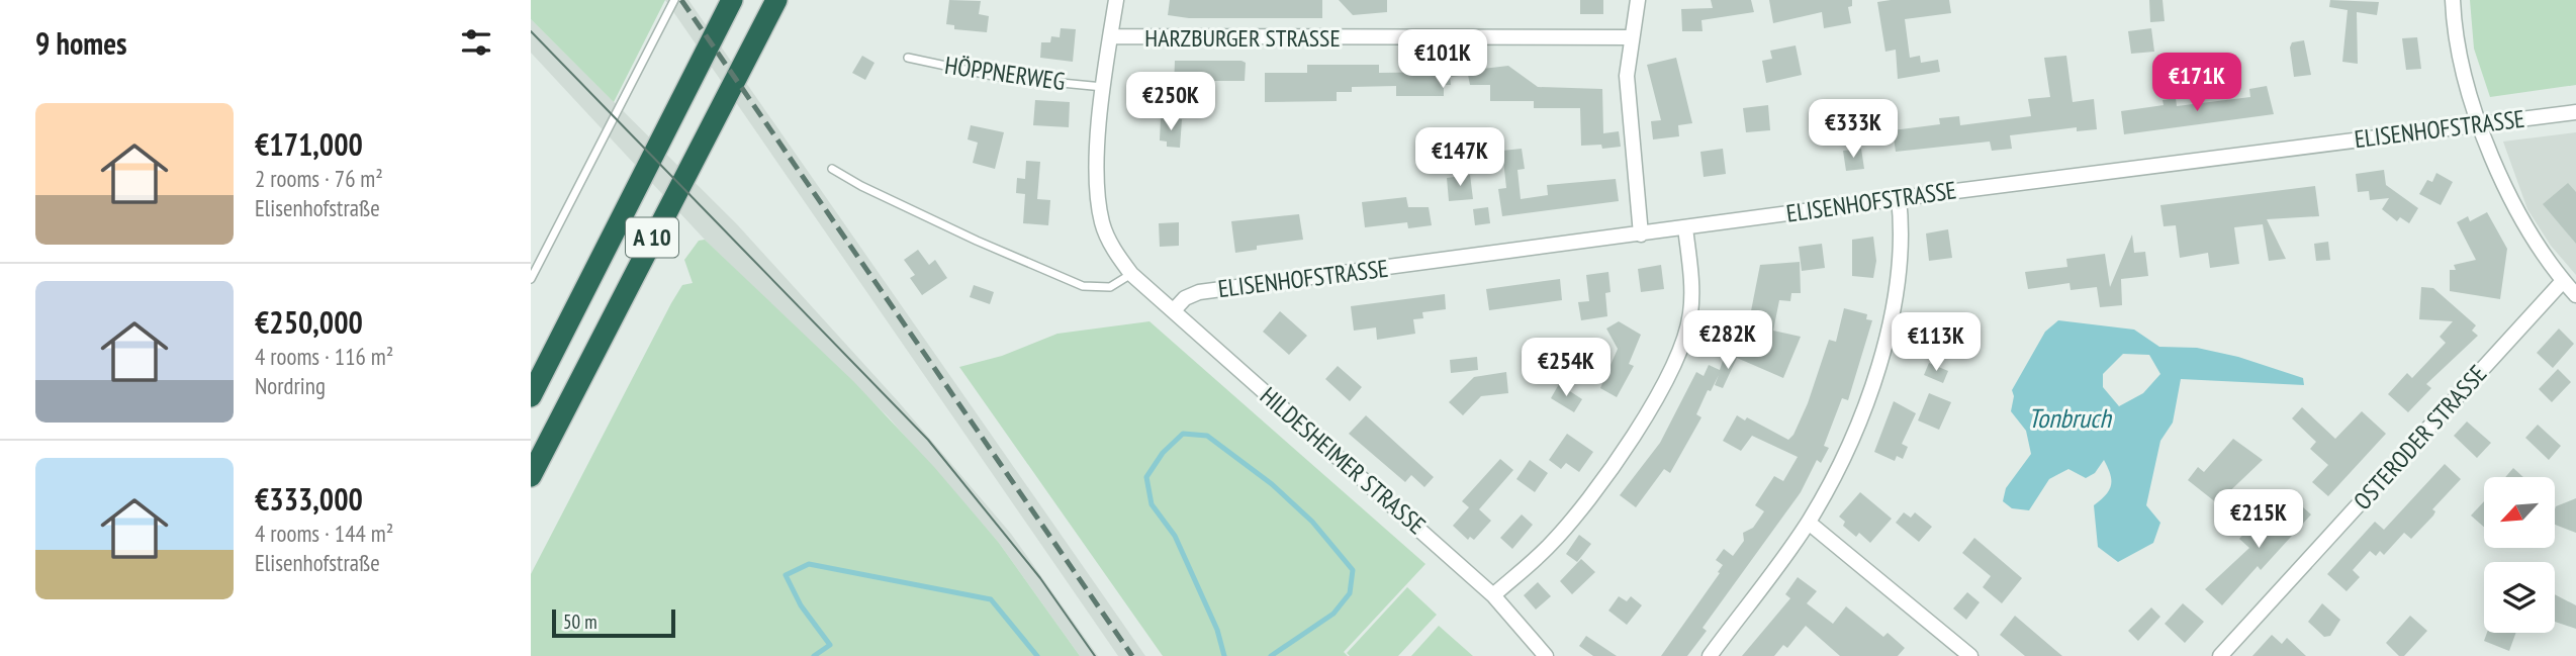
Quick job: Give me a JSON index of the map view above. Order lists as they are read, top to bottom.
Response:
{
  "streets": {
    "highway": ["A 10"],
    "street": [
      "HARZBURGER STRASSE",
      "ELISENHOFSTRASSE",
      "OSTERODER STRASSE",
      "HILDESHEIMER STRASSE"
    ],
    "lane": ["HÖPPNERWEG"]
  },
  "crossings": [
    ["HARZBURGER STRASSE", "HILDESHEIMER STRASSE"],
    ["HÖPPNERWEG", "HILDESHEIMER STRASSE"],
    ["ELISENHOFSTRASSE", "HILDESHEIMER STRASSE"]
  ],
  "water": ["Tonbruch"],
  "scale_bar": "50 m",
  "north": "bottom left",
  "page": {
    "heading": "9 homes",
    "price": [
      "€101K",
      "€171K",
      "€250K",
      "€333K",
      "€147K",
      "€282K",
      "€113K",
      "€254K",
      "€215K"
    ],
    "list": [
      {
        "name": "€171,000",
        "note": "2 rooms · 76 m² · Elisenhofstraße"
      },
      {
        "name": "€250,000",
        "note": "4 rooms · 116 m² · Nordring"
      },
      {
        "name": "€333,000",
        "note": "4 rooms · 144 m² · Elisenhofstraße"
      }
    ],
    "scale": "50 m"
  }
}
